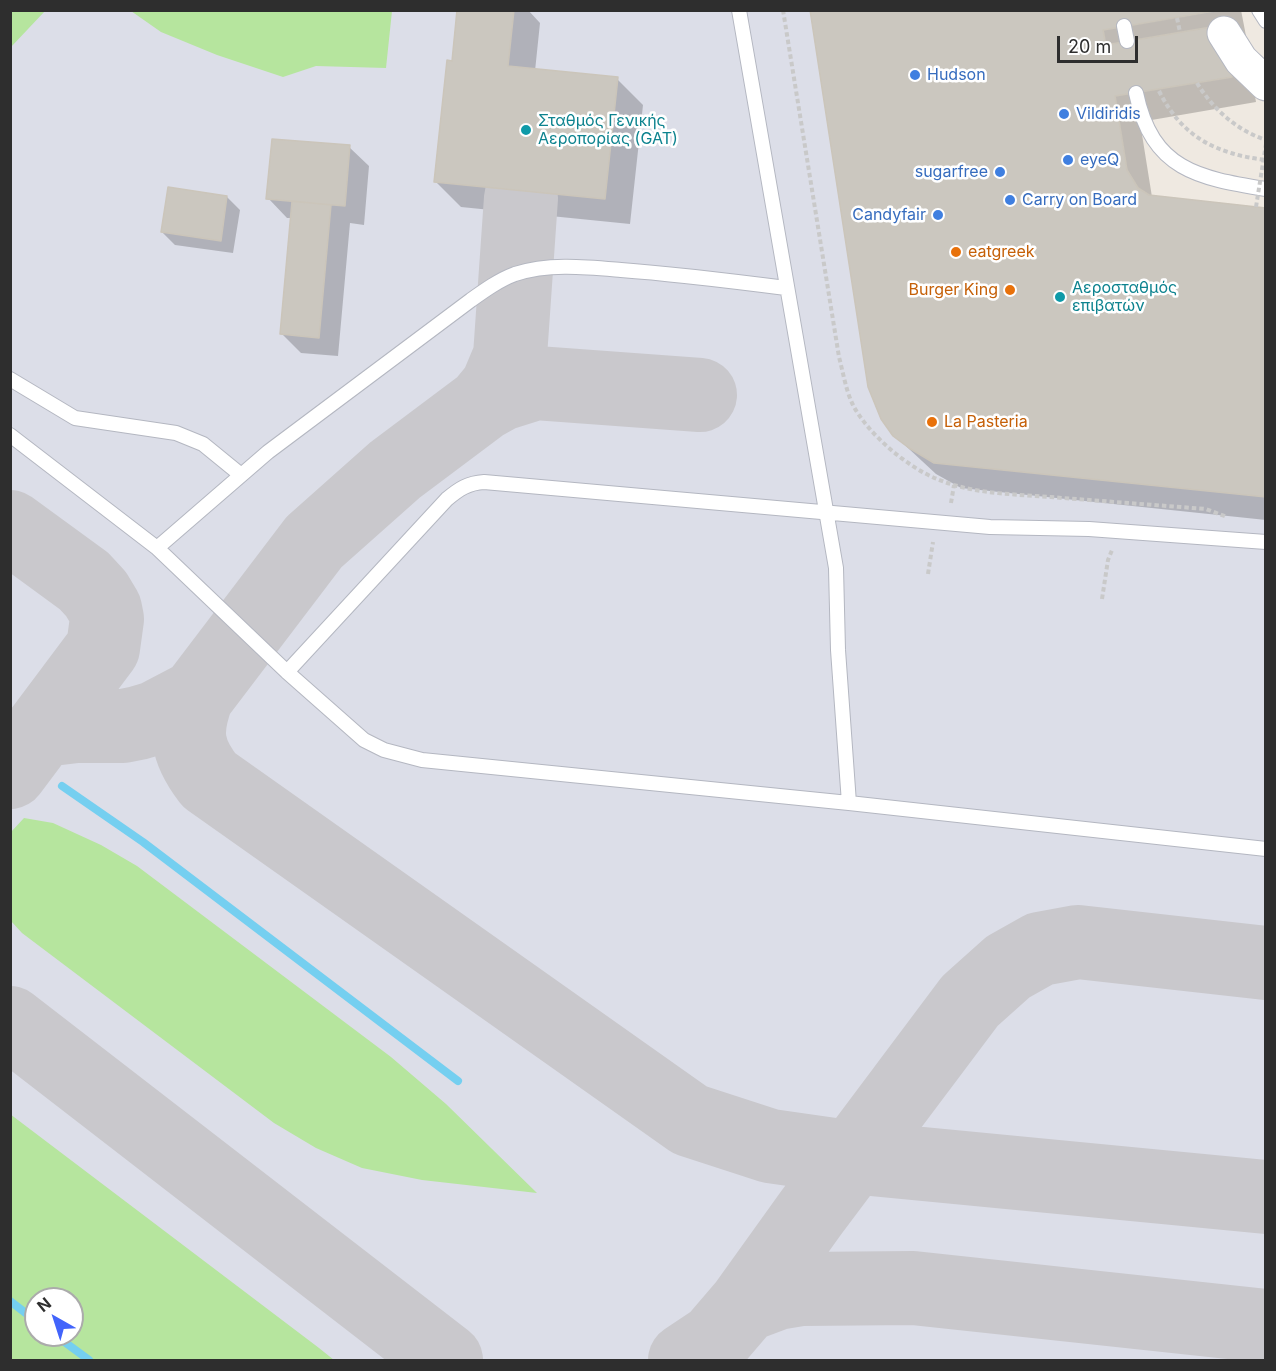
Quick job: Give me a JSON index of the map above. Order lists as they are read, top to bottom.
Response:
{
  "places": [
    "Hudson",
    "Vildiridis",
    "Σταθμός Γενικής Αεροπορίας (GAT)",
    "eyeQ",
    "sugarfree",
    "Carry on Board",
    "Candyfair",
    "eatgreek",
    "Burger King",
    "Αεροσταθμός επιβατών",
    "La Pasteria"
  ],
  "scale_bar": "20 m",
  "north": "top left"
}
